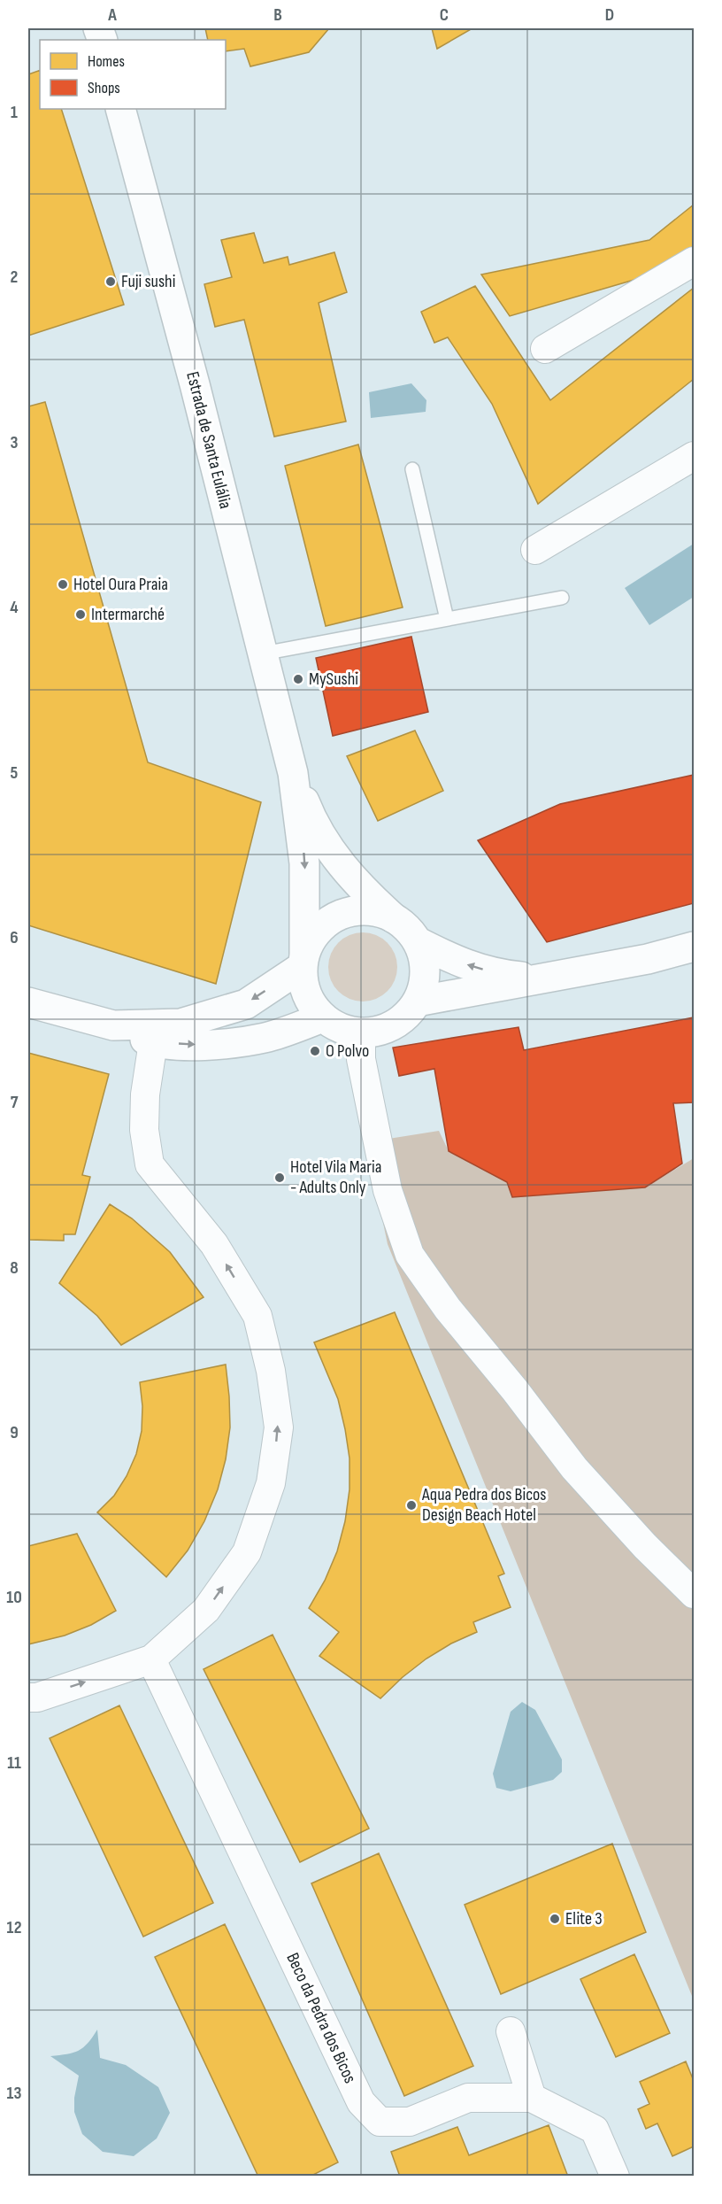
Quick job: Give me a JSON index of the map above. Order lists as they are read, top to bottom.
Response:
{
  "streets": {
    "street": ["Estrada de Santa Eulália", "Beco da Pedra dos Bicos"]
  },
  "places": [
    "Fuji sushi",
    "Hotel Oura Praia",
    "Intermarché",
    "MySushi",
    "O Polvo",
    "Hotel Vila Maria - Adults Only",
    "Aqua Pedra dos Bicos Design Beach Hotel",
    "Elite 3"
  ],
  "legend": ["Homes", "Shops"],
  "grid": {
    "columns": [
      "A",
      "B",
      "C",
      "D"
    ],
    "rows": [
      "1",
      "2",
      "3",
      "4",
      "5",
      "6",
      "7",
      "8",
      "9",
      "10",
      "11",
      "12",
      "13"
    ]
  }
}
